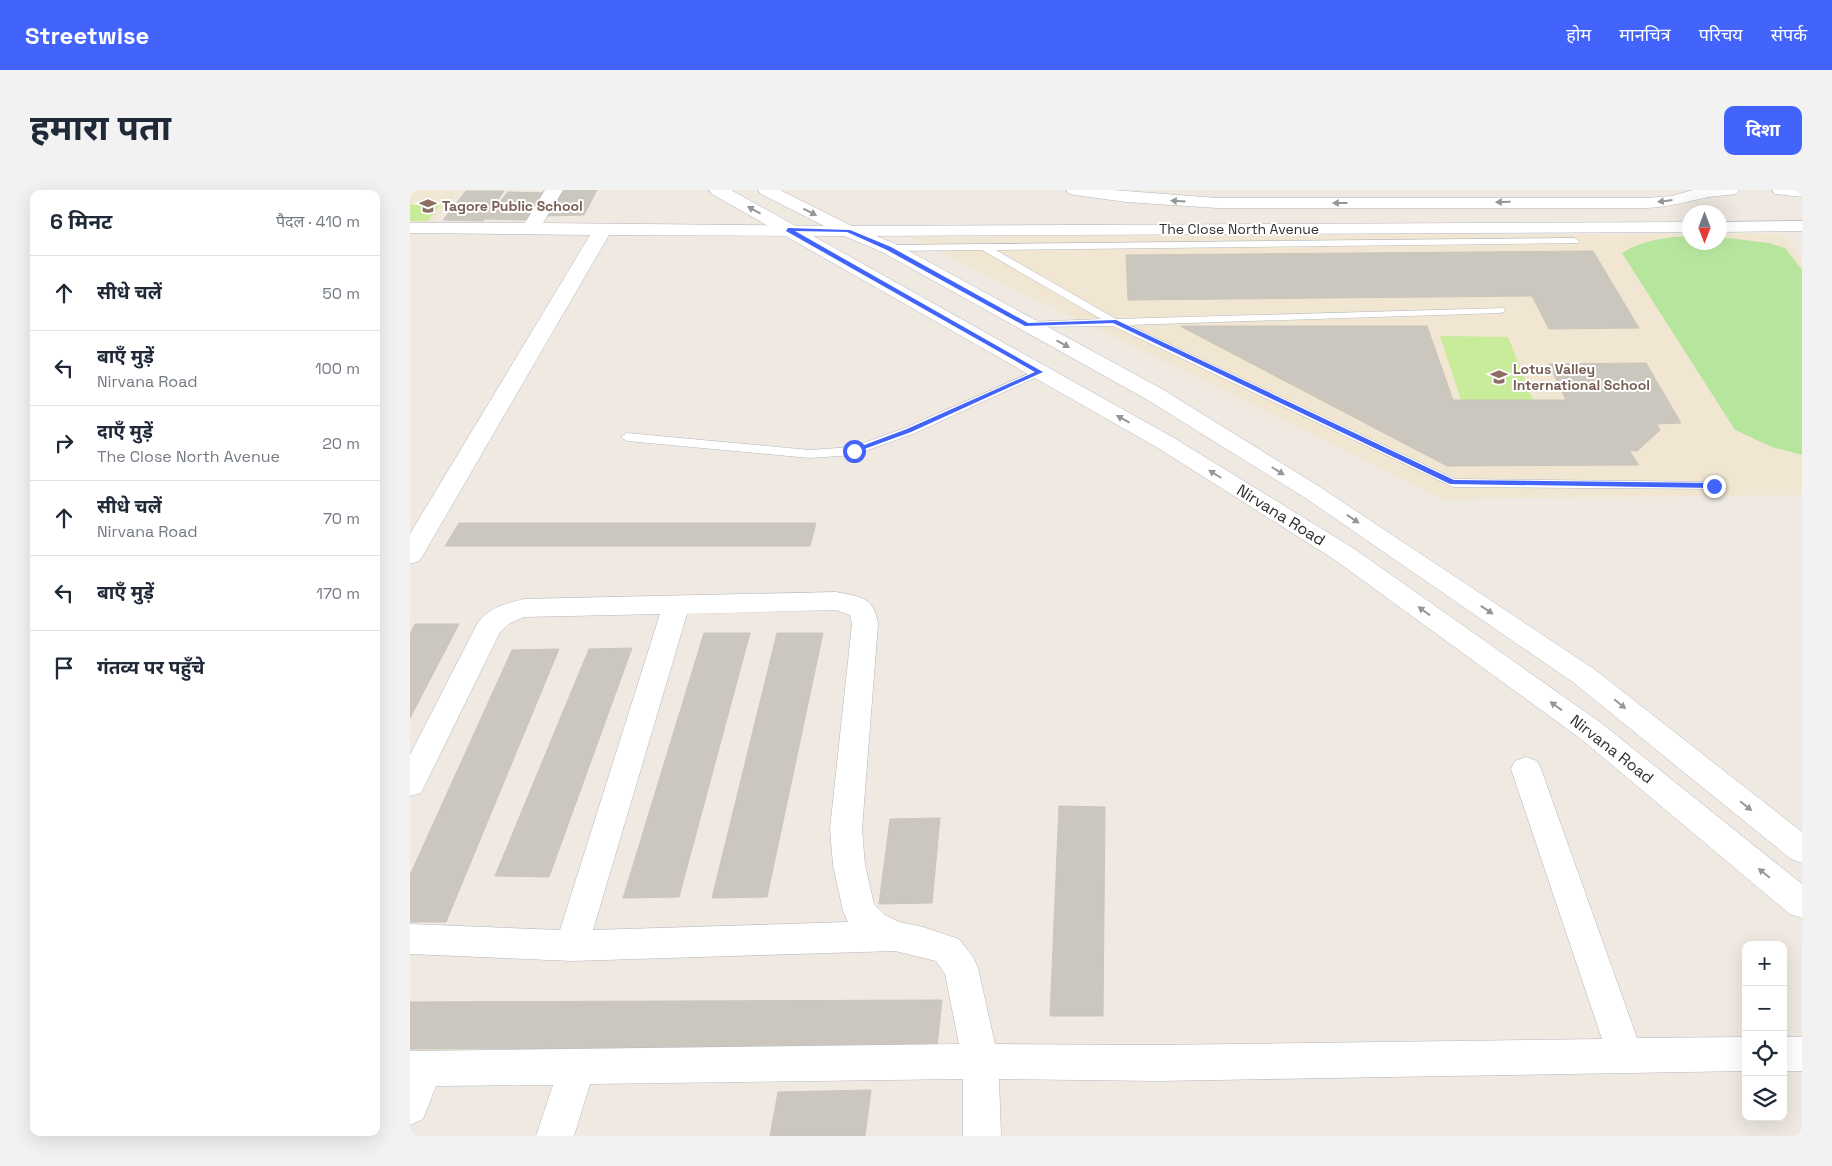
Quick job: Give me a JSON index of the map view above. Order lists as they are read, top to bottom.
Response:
{
  "streets": {
    "street": ["The Close North Avenue", "Nirvana Road"]
  },
  "crossings": [
    ["The Close North Avenue", "Nirvana Road"]
  ],
  "places": {
    "school or university": ["Tagore Public School", "Lotus Valley International School"]
  },
  "north": "bottom",
  "page": {
    "header": "Streetwise",
    "nav": [
      "होम",
      "मानचित्र",
      "परिचय",
      "संपर्क"
    ],
    "title": "हमारा पता",
    "buttons": "दिशा",
    "heading": ["6 मिनट", "पैदल · 410 m"],
    "list": [
      ["सीधे चलें", "50 m"],
      ["बाएँ मुड़ें", "Nirvana Road", "100 m"],
      ["दाएँ मुड़ें", "The Close North Avenue", "20 m"],
      ["सीधे चलें", "Nirvana Road", "70 m"],
      ["बाएँ मुड़ें", "170 m"],
      "गंतव्य पर पहुँचे"
    ],
    "map_buttons": ["+", "−"]
  }
}
